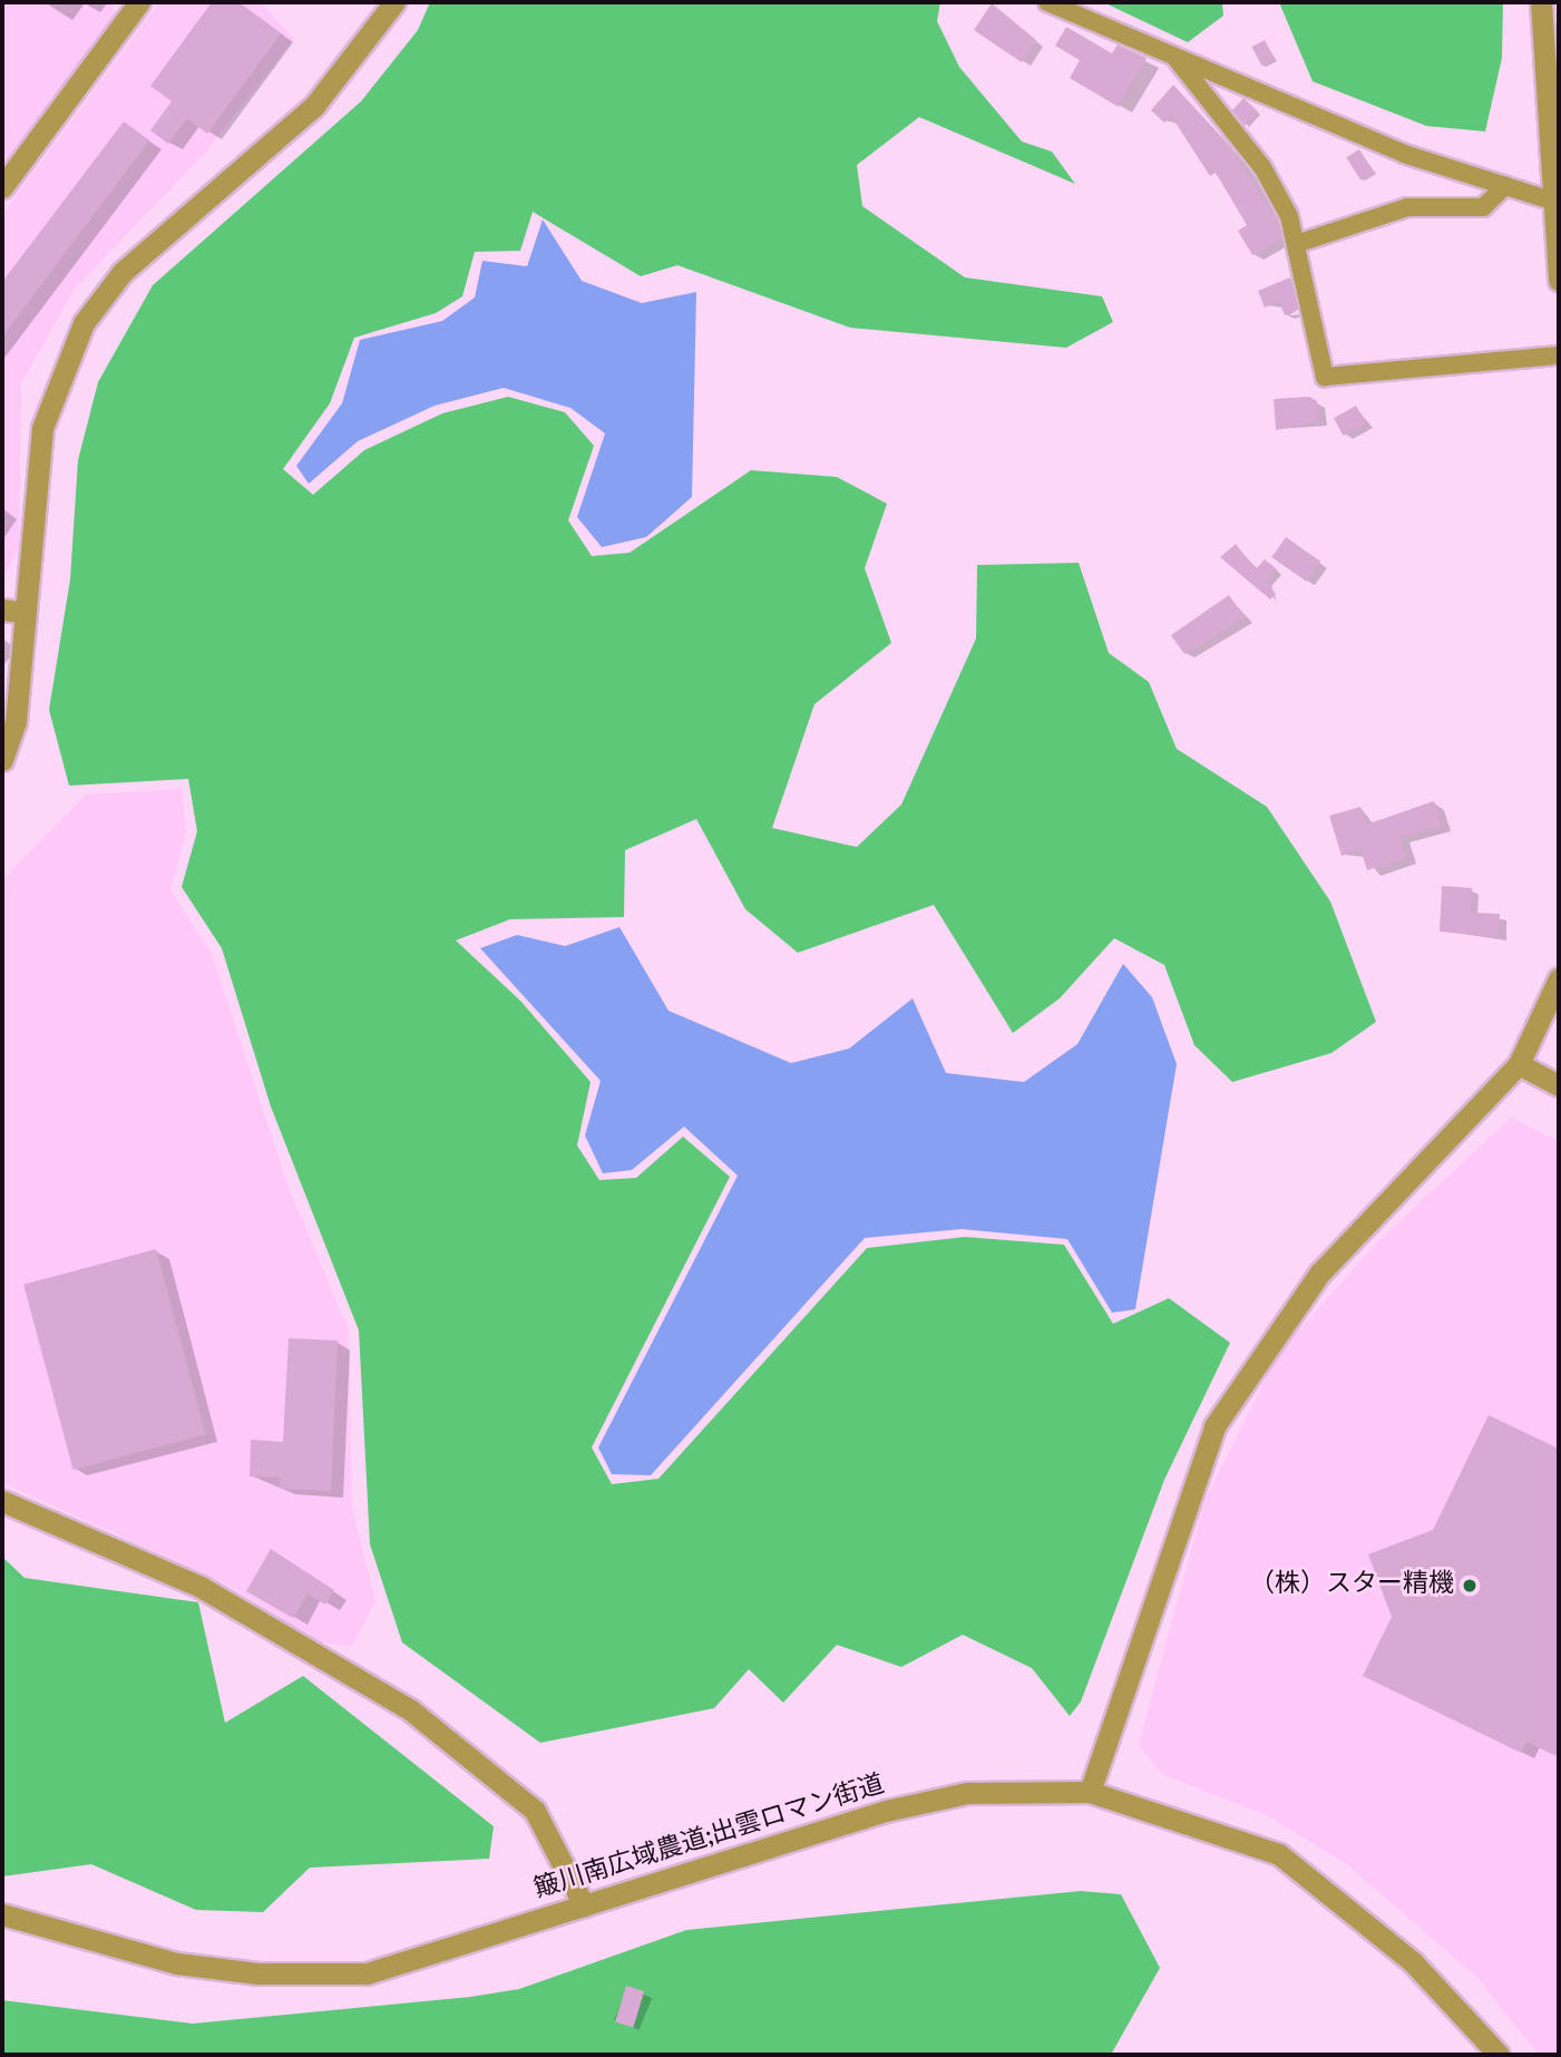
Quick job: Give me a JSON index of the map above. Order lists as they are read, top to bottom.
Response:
{
  "streets": {
    "street": ["簸川南広域農道;出雲ロマン街道"]
  },
  "places": ["（株）スター精機"]
}
